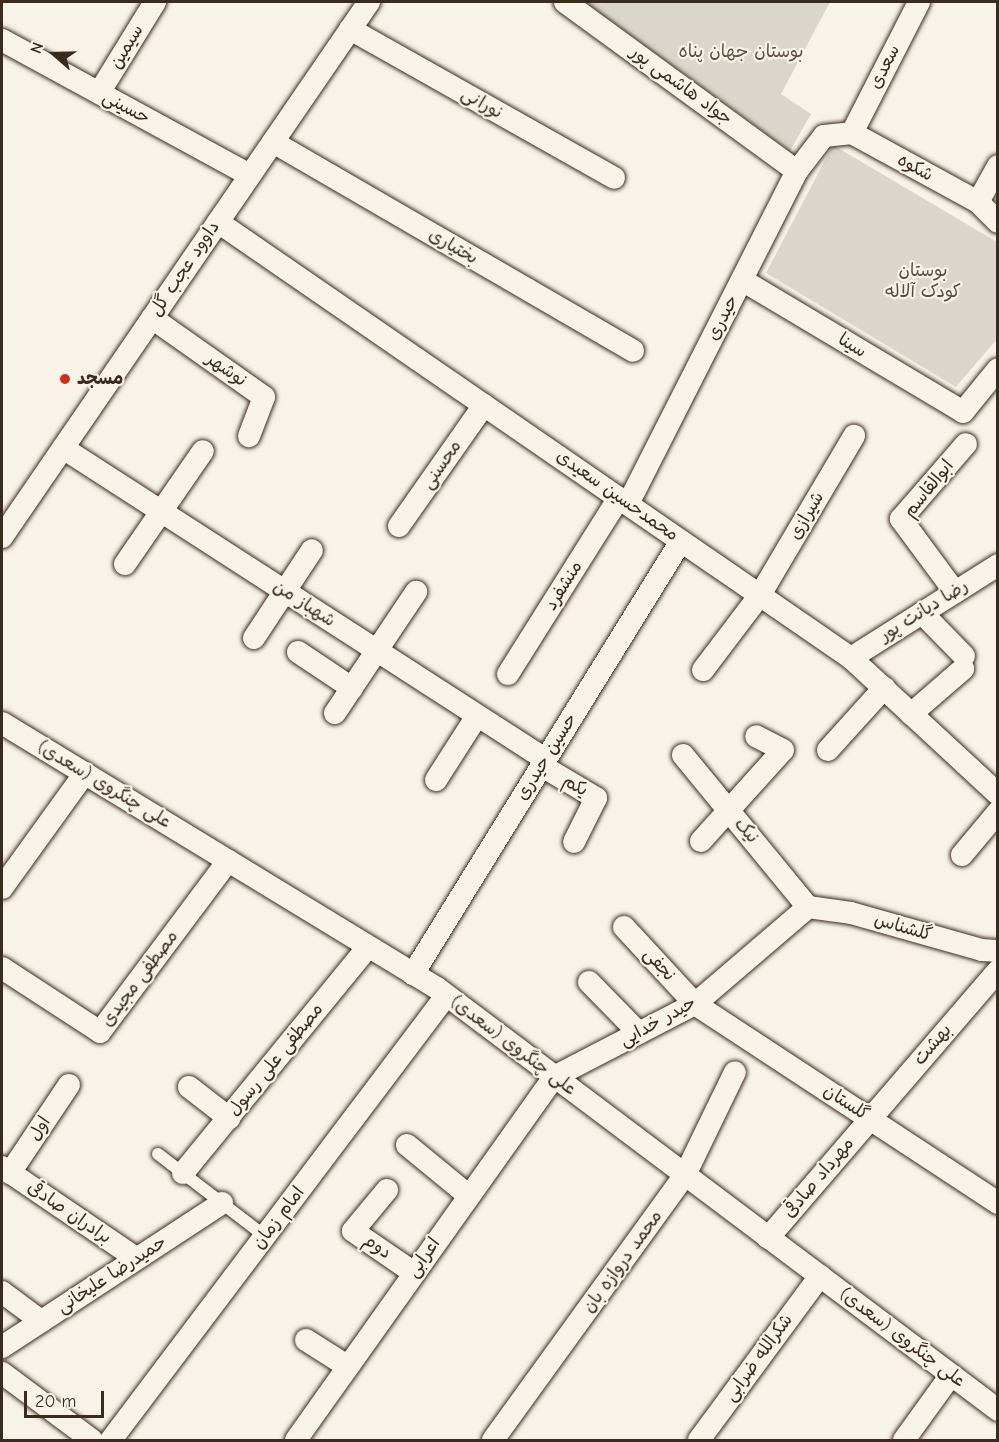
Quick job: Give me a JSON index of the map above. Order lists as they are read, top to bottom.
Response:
{
  "streets": {
    "street": [
      "سیمین",
      "سعدی",
      "جواد هاشمی پور",
      "نورانی",
      "حسینی",
      "شکوه",
      "بختیاری",
      "داوود عجب گل",
      "حیدری",
      "سینا",
      "نوشهر",
      "محسنی",
      "ابوالقاسم",
      "محمدحسین سعیدی",
      "شیرازی",
      "منشفرد",
      "شهباز من",
      "رضا دیانت پور",
      "حسین حیدری",
      "علی چنگروی (سعدی)",
      "یکم",
      "نیک",
      "گلشناس",
      "نجفی",
      "مصطفی مجیدی",
      "حیدر خدایی",
      "بهشت",
      "مصطفی علی رسول",
      "گلستان",
      "اول",
      "مهرداد صادقی",
      "برادران صادقی",
      "امام زمان",
      "دوم",
      "اعرابی",
      "محمد دروازه بان",
      "حمیدرضا علیخانی",
      "شکرالله ضرابی"
    ]
  },
  "crossings": [
    ["سیمین", "حسینی"],
    ["سعدی", "شکوه"],
    ["سعدی", "حیدری"],
    ["جواد هاشمی پور", "حیدری"],
    ["نورانی", "داوود عجب گل"],
    ["حسینی", "داوود عجب گل"],
    ["شکوه", "حیدری"],
    ["بختیاری", "داوود عجب گل"],
    ["داوود عجب گل", "نوشهر"],
    ["داوود عجب گل", "محمدحسین سعیدی"],
    ["داوود عجب گل", "شهباز من"],
    ["حیدری", "سینا"],
    ["حیدری", "محمدحسین سعیدی"],
    ["حیدری", "منشفرد"],
    ["محسنی", "محمدحسین سعیدی"],
    ["ابوالقاسم", "رضا دیانت پور"],
    ["محمدحسین سعیدی", "شیرازی"],
    ["محمدحسین سعیدی", "منشفرد"],
    ["محمدحسین سعیدی", "رضا دیانت پور"],
    ["محمدحسین سعیدی", "حسین حیدری"],
    ["شهباز من", "حسین حیدری"],
    ["شهباز من", "یکم"],
    ["حسین حیدری", "علی چنگروی (سعدی)"],
    ["حسین حیدری", "یکم"],
    ["علی چنگروی (سعدی)", "مصطفی مجیدی"],
    ["علی چنگروی (سعدی)", "حیدر خدایی"],
    ["علی چنگروی (سعدی)", "مصطفی علی رسول"],
    ["علی چنگروی (سعدی)", "مهرداد صادقی"],
    ["علی چنگروی (سعدی)", "امام زمان"],
    ["علی چنگروی (سعدی)", "اعرابی"],
    ["علی چنگروی (سعدی)", "محمد دروازه بان"],
    ["علی چنگروی (سعدی)", "شکرالله ضرابی"],
    ["نیک", "گلشناس"],
    ["نیک", "حیدر خدایی"],
    ["گلشناس", "حیدر خدایی"],
    ["نجفی", "حیدر خدایی"],
    ["نجفی", "گلستان"],
    ["حیدر خدایی", "گلستان"],
    ["حیدر خدایی", "اعرابی"],
    ["بهشت", "گلستان"],
    ["بهشت", "مهرداد صادقی"],
    ["گلستان", "مهرداد صادقی"],
    ["اول", "برادران صادقی"],
    ["برادران صادقی", "حمیدرضا علیخانی"],
    ["دوم", "اعرابی"]
  ],
  "parks": ["بوستان جهان پناه", "بوستان کودک آلاله"],
  "places": ["مسجد"],
  "scale_bar": "20 m",
  "north": "left"
}
